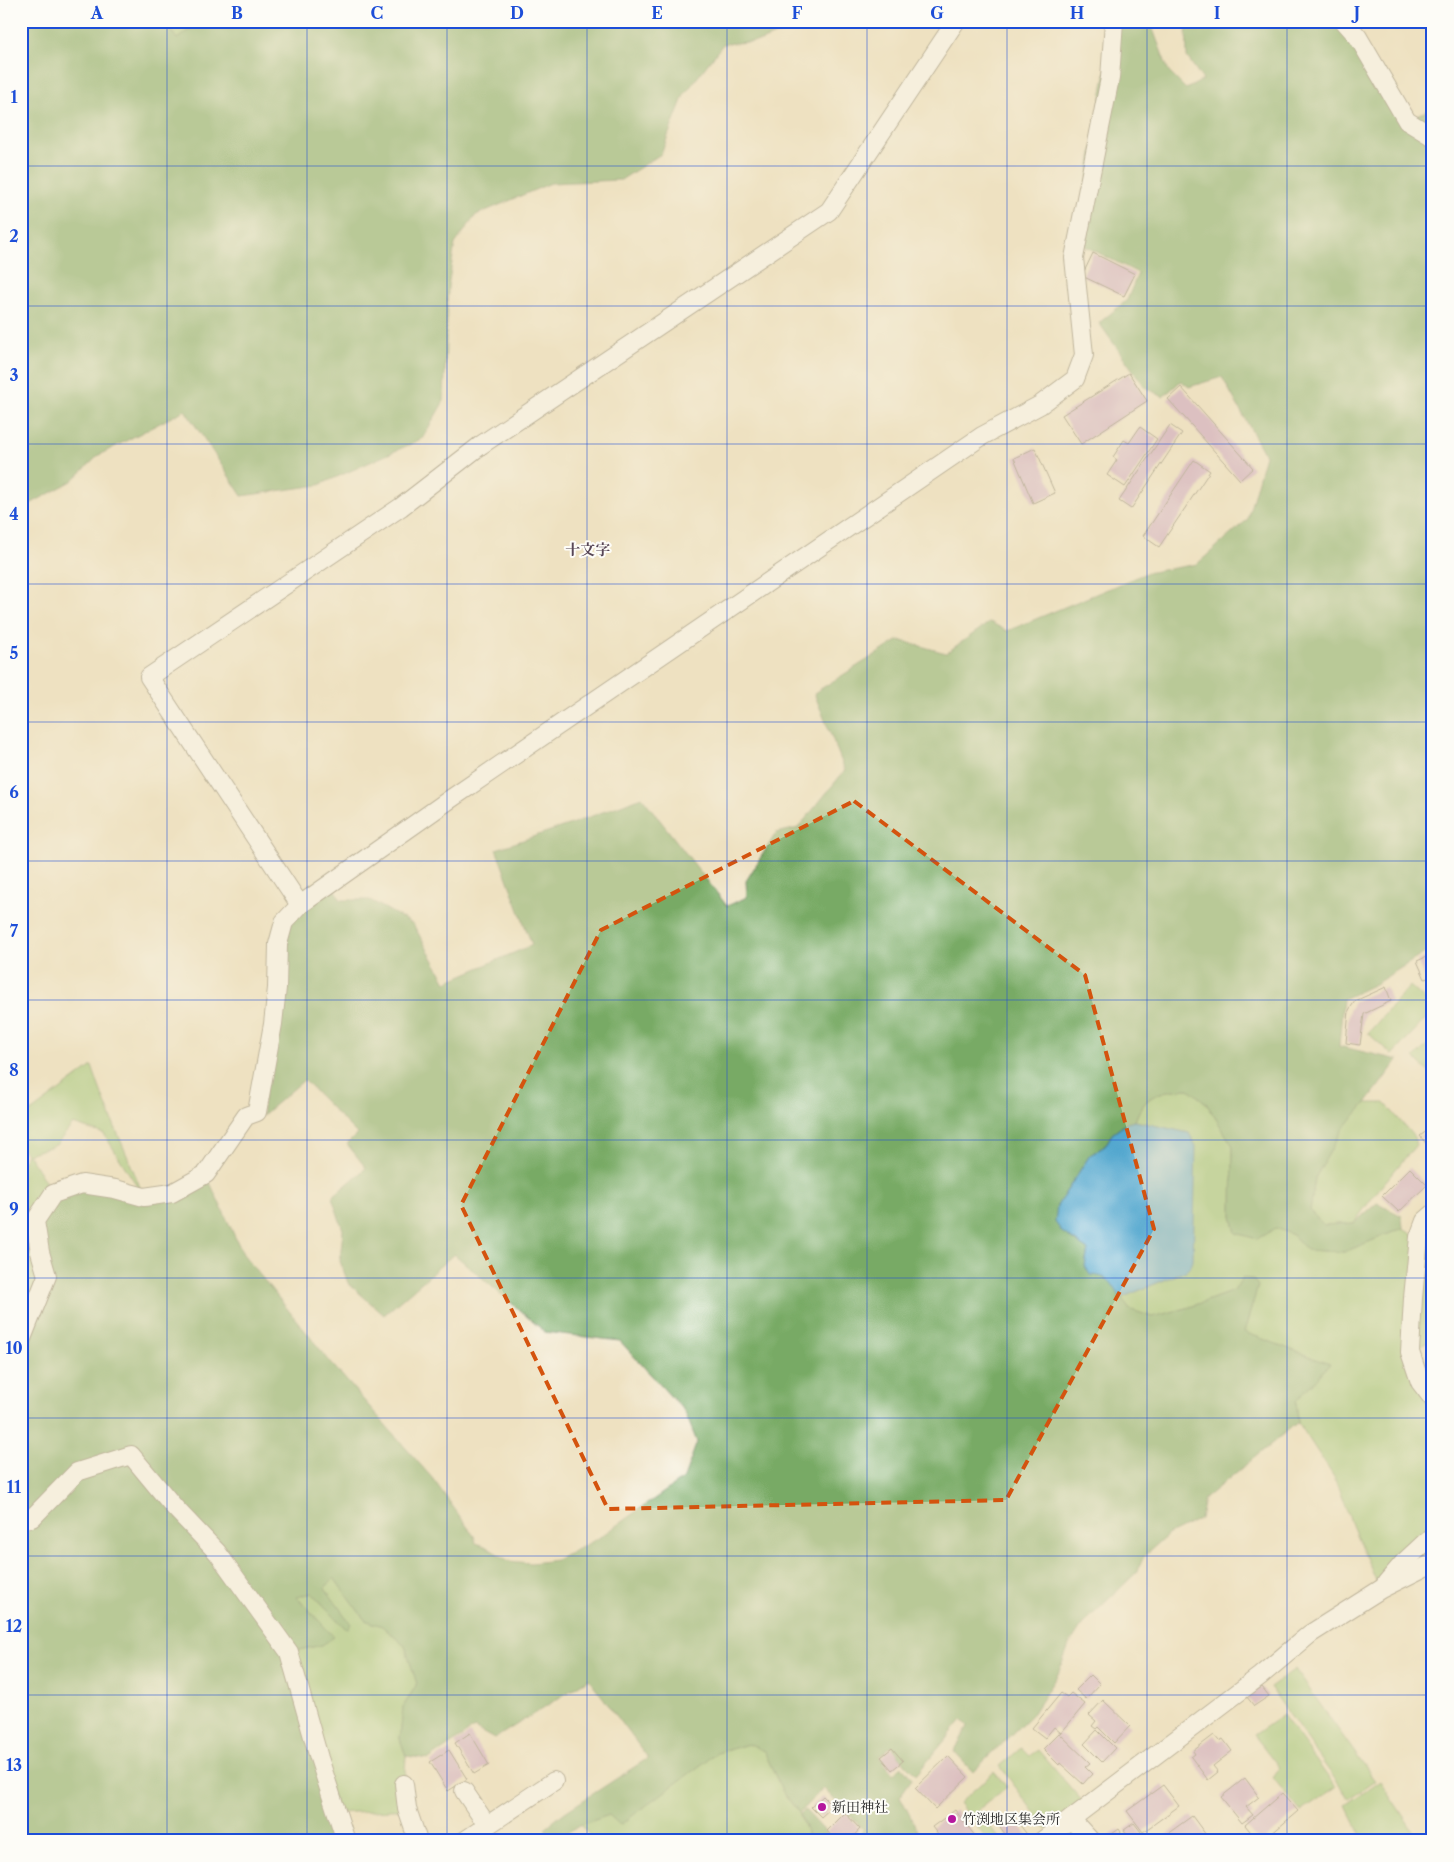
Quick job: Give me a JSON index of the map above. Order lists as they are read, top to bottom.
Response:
{
  "districts": ["十文字"],
  "places": ["新田神社", "竹渕地区集会所"],
  "grid": {
    "columns": [
      "A",
      "B",
      "C",
      "D",
      "E",
      "F",
      "G",
      "H",
      "I",
      "J"
    ],
    "rows": [
      "1",
      "2",
      "3",
      "4",
      "5",
      "6",
      "7",
      "8",
      "9",
      "10",
      "11",
      "12",
      "13"
    ]
  }
}
